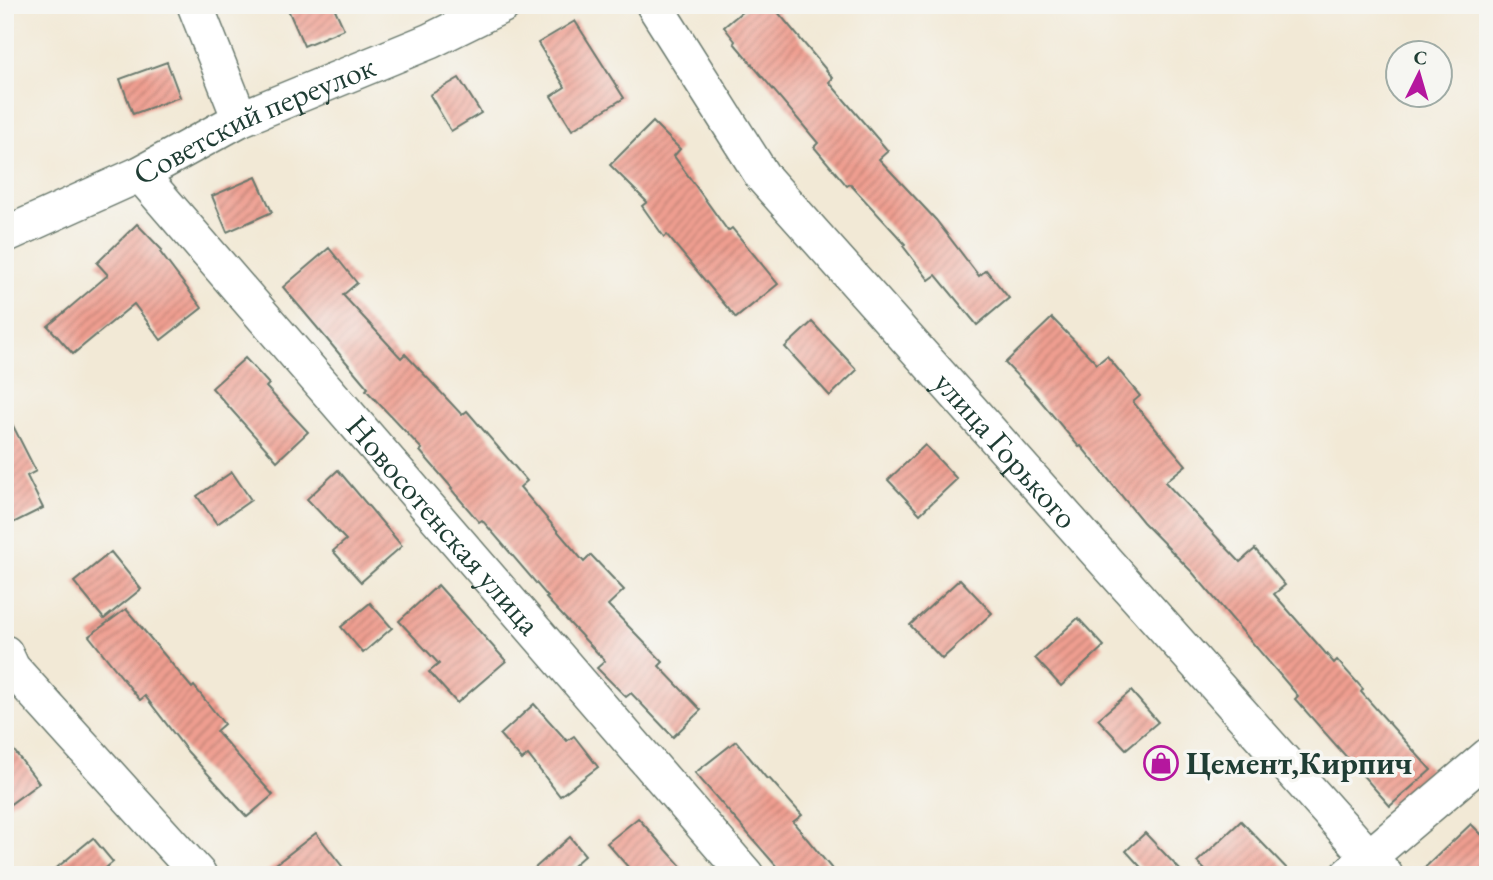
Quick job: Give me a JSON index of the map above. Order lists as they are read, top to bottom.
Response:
{
  "streets": {
    "street": ["Советский переулок", "улица Горького", "Новосотенская улица"]
  },
  "crossings": [
    ["Советский переулок", "Новосотенская улица"]
  ],
  "places": {
    "shop": ["Цемент,Кирпич"]
  },
  "north": "top"
}
